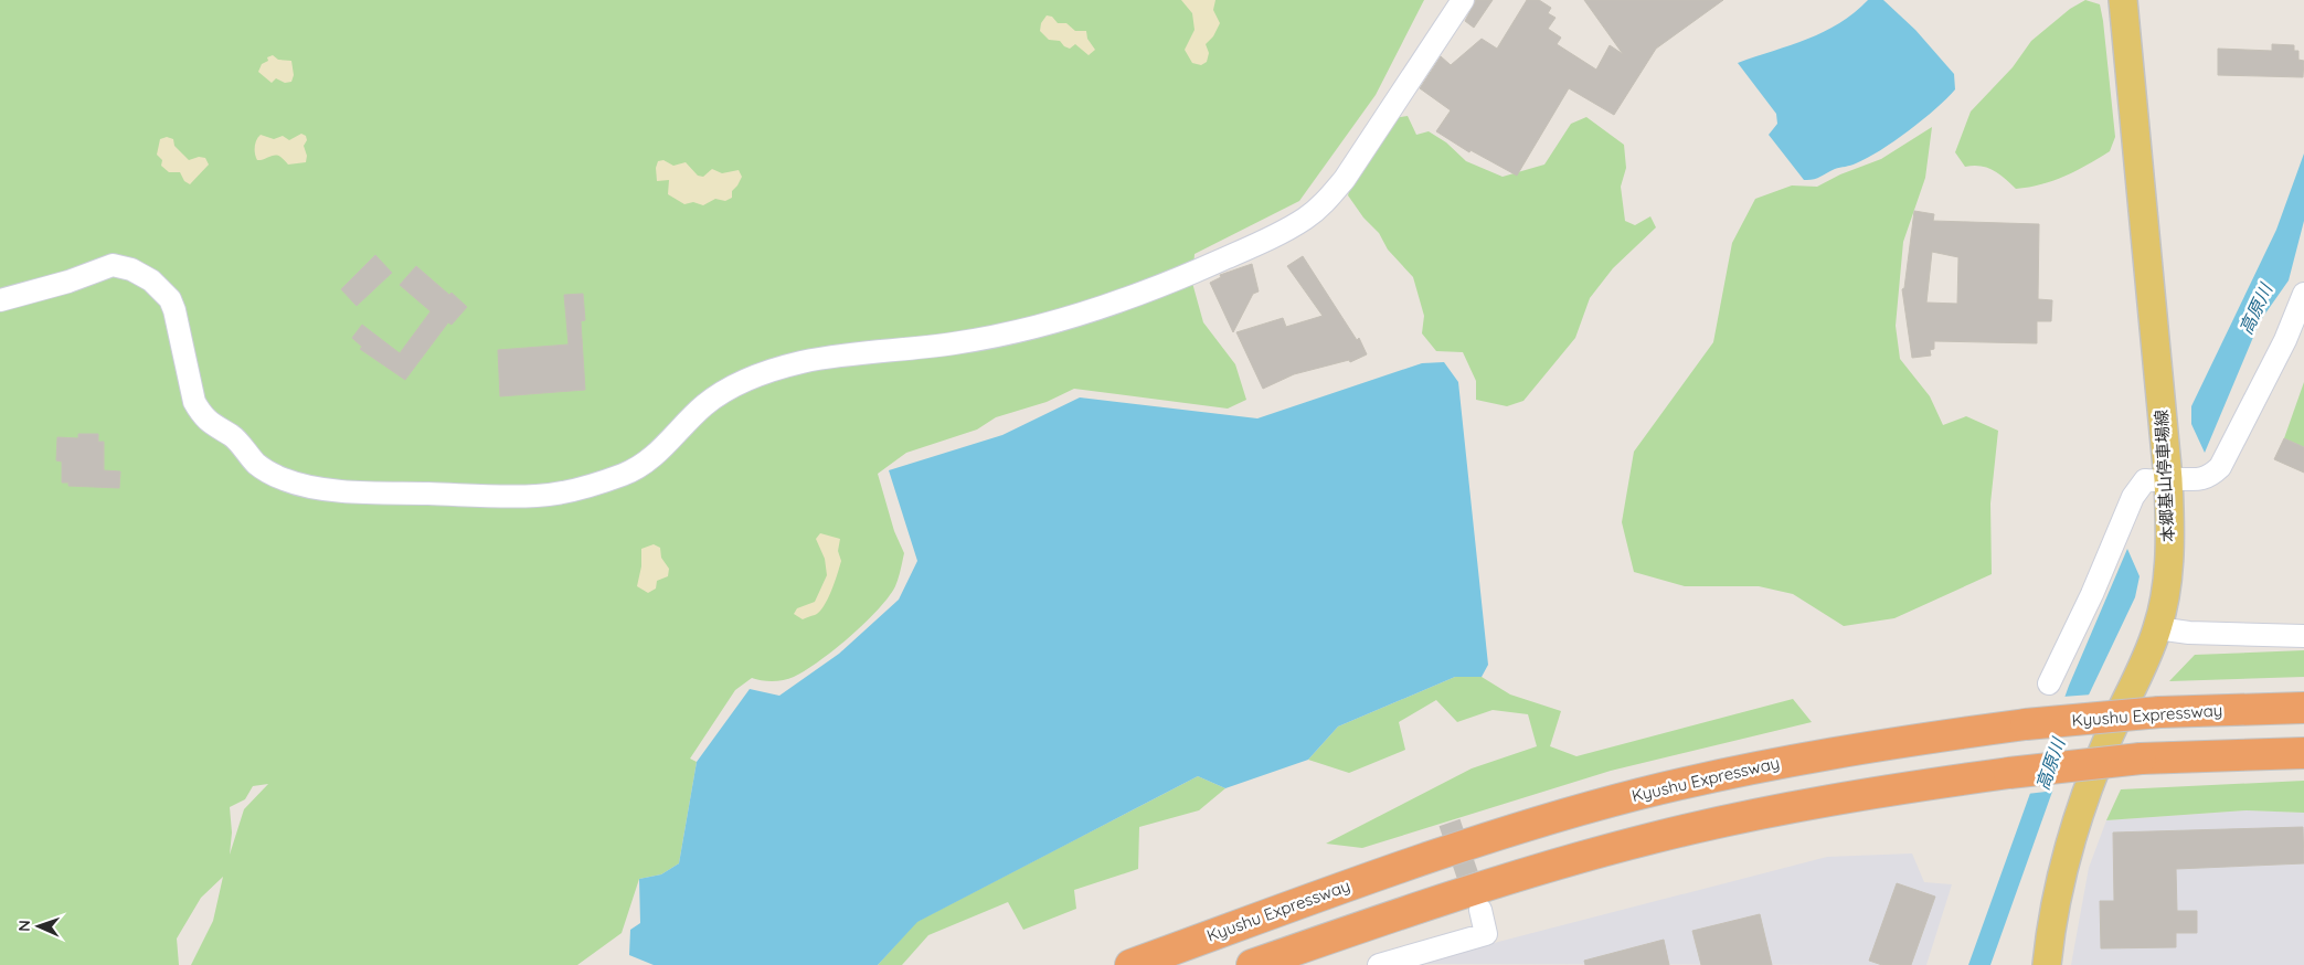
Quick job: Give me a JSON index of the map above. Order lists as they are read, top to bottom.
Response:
{
  "streets": {
    "highway": ["Kyushu Expressway"],
    "main road": ["本郷基山停車場線"]
  },
  "water": ["高原川"],
  "north": "left"
}
